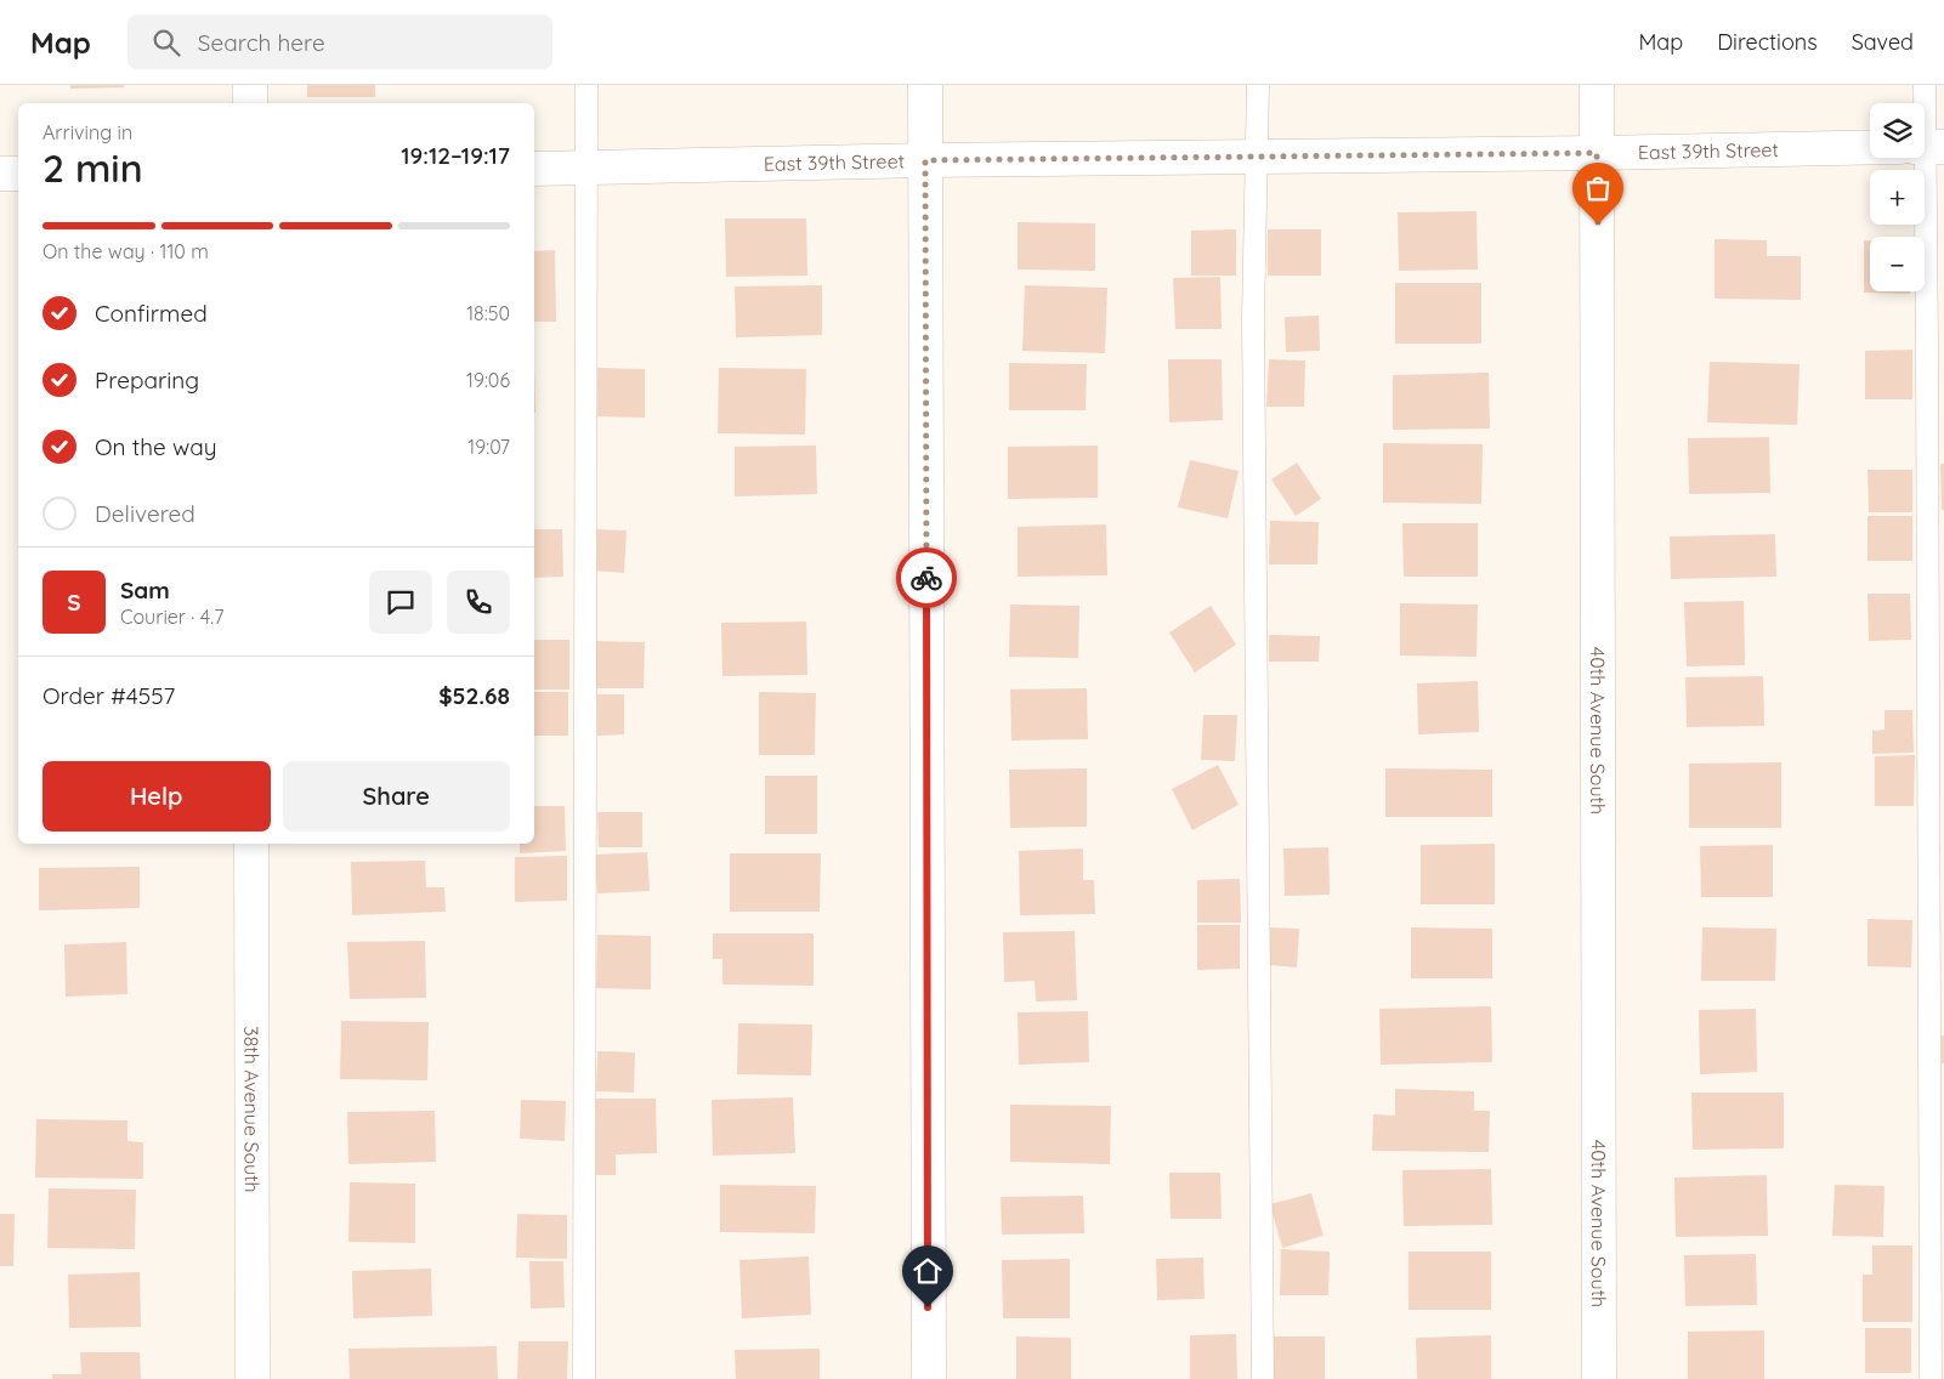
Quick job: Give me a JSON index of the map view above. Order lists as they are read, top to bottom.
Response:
{
  "streets": {
    "street": ["East 39th Street", "40th Avenue South", "38th Avenue South"]
  },
  "crossings": [
    ["East 39th Street", "40th Avenue South"]
  ],
  "page": {
    "header": "Map",
    "search": "Search here",
    "nav": ["Map", "Directions", "Saved"],
    "map_buttons": ["+", "−"],
    "heading": ["2 min", "Arriving in", "19:12–19:17"],
    "panel": [
      "Sam",
      "Courier · 4.7",
      "Order #4557",
      "$52.68"
    ],
    "bar": "On the way · 110 m",
    "list": [
      ["Confirmed", "18:50"],
      ["Preparing", "19:06"],
      ["On the way", "19:07"],
      "Delivered"
    ],
    "round": "S",
    "buttons": ["Help", "Share"]
  }
}
